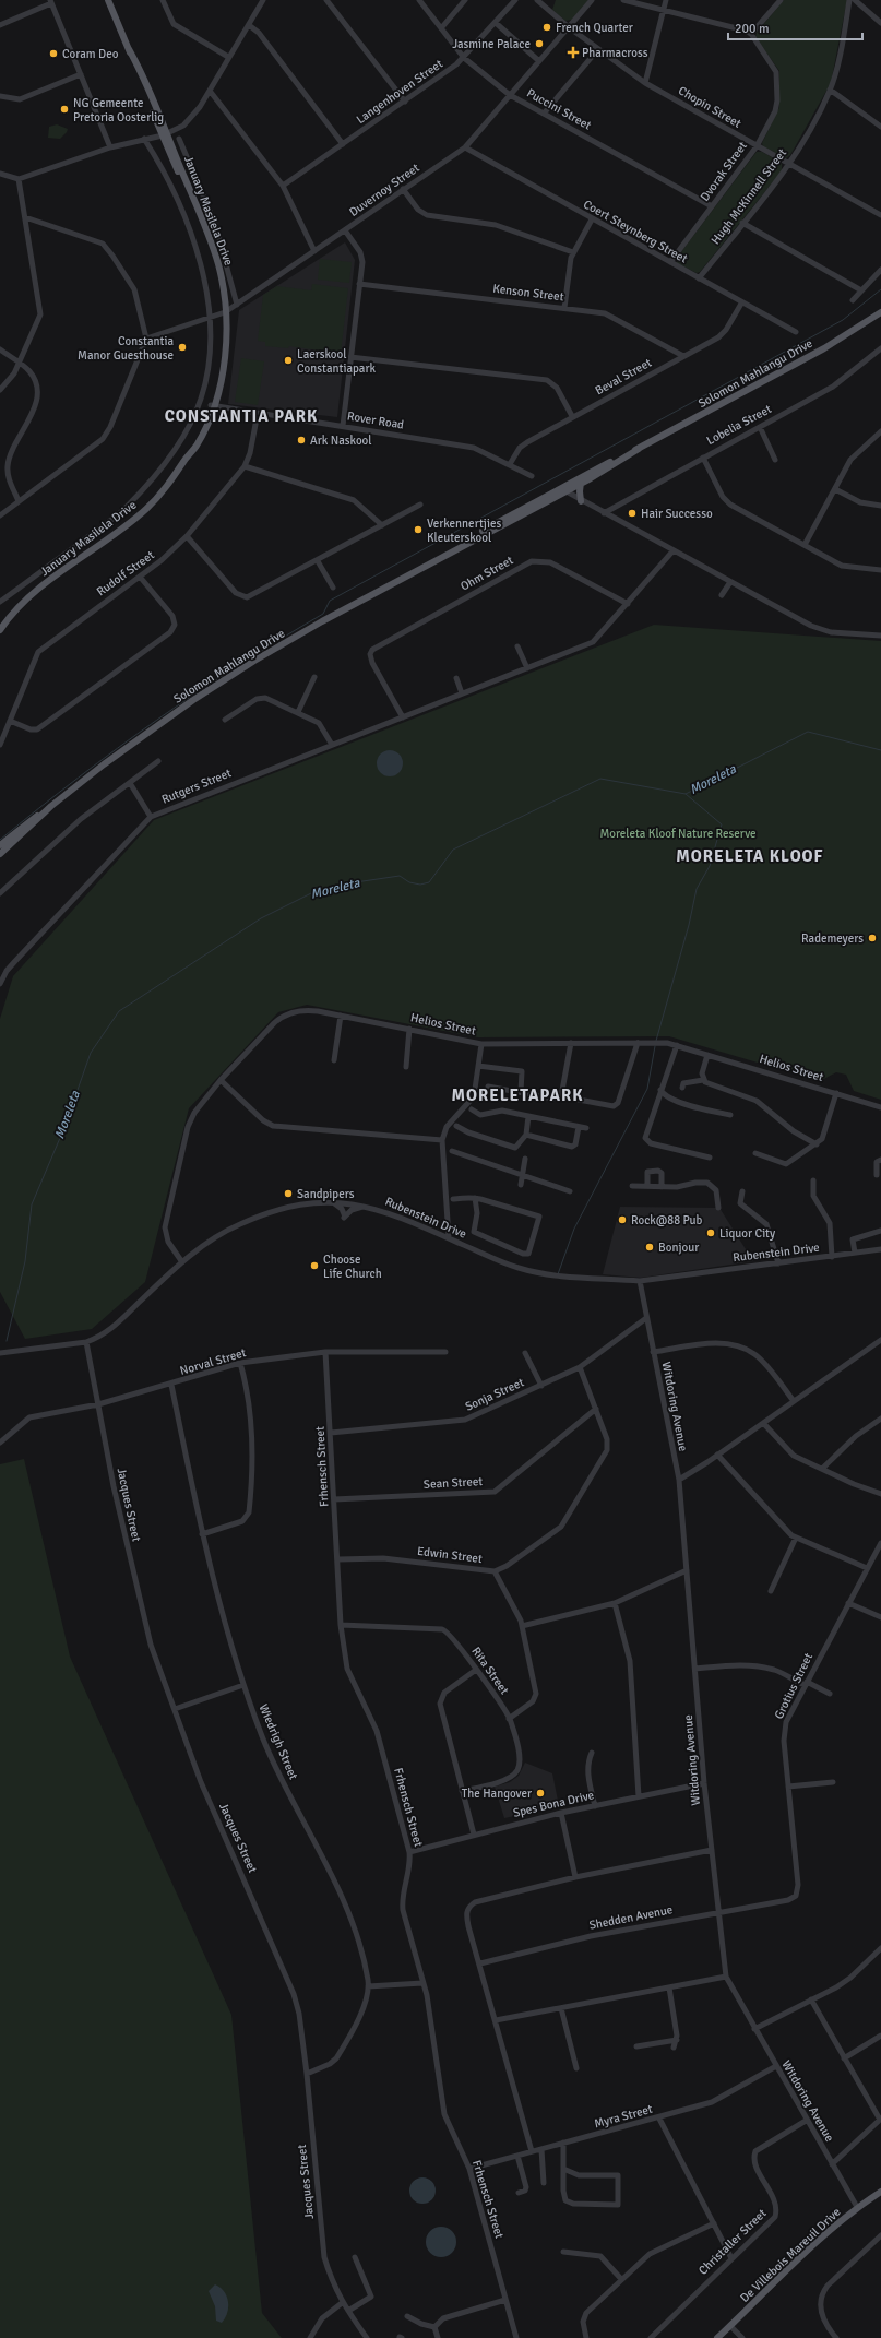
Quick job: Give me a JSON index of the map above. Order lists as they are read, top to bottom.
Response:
{
  "streets": {
    "main road": ["January Masilela Drive", "Solomon Mahlangu Drive", "De Villebois Mareuil Drive"],
    "street": [
      "Langenhoven Street",
      "Chopin Street",
      "Puccini Street",
      "Dvorak Street",
      "Duvernoy Street",
      "Hugh McKinnell Street",
      "Coert Steynberg Street",
      "Kenson Street",
      "Beval Street",
      "Rover Road",
      "Lobelia Street",
      "Rudolf Street",
      "Ohm Street",
      "Rutgers Street",
      "Helios Street",
      "Rubenstein Drive",
      "Norval Street",
      "Sonja Street",
      "Witdoring Avenue",
      "Frhensch Street",
      "Sean Street",
      "Jacques Street",
      "Edwin Street",
      "Rita Street",
      "Grotius Street",
      "Wiedrigh Street",
      "Spes Bona Drive",
      "Shedden Avenue",
      "Myra Street",
      "Christaller Street"
    ]
  },
  "crossings": [
    ["Langenhoven Street", "Puccini Street"],
    ["Chopin Street", "Dvorak Street"],
    ["Chopin Street", "Duvernoy Street"],
    ["Chopin Street", "Hugh McKinnell Street"],
    ["Puccini Street", "Dvorak Street"],
    ["Puccini Street", "Duvernoy Street"],
    ["Dvorak Street", "Coert Steynberg Street"],
    ["Duvernoy Street", "January Masilela Drive"],
    ["Duvernoy Street", "Coert Steynberg Street"],
    ["Hugh McKinnell Street", "Coert Steynberg Street"],
    ["January Masilela Drive", "Rover Road"],
    ["Coert Steynberg Street", "Beval Street"],
    ["Kenson Street", "Beval Street"],
    ["Beval Street", "Rover Road"],
    ["Rover Road", "Rudolf Street"],
    ["Ohm Street", "Rutgers Street"],
    ["Helios Street", "Rubenstein Drive"],
    ["Rubenstein Drive", "Witdoring Avenue"],
    ["Rubenstein Drive", "Jacques Street"],
    ["Norval Street", "Frhensch Street"],
    ["Norval Street", "Jacques Street"],
    ["Norval Street", "Wiedrigh Street"],
    ["Sonja Street", "Witdoring Avenue"],
    ["Sonja Street", "Frhensch Street"],
    ["Witdoring Avenue", "Spes Bona Drive"],
    ["Witdoring Avenue", "Shedden Avenue"],
    ["Witdoring Avenue", "Myra Street"],
    ["Witdoring Avenue", "Christaller Street"],
    ["Witdoring Avenue", "De Villebois Mareuil Drive"],
    ["Frhensch Street", "Sean Street"],
    ["Frhensch Street", "Edwin Street"],
    ["Frhensch Street", "Rita Street"],
    ["Frhensch Street", "Spes Bona Drive"],
    ["Frhensch Street", "Myra Street"],
    ["Jacques Street", "Wiedrigh Street"],
    ["Edwin Street", "Rita Street"],
    ["Grotius Street", "Shedden Avenue"]
  ],
  "districts": ["CONSTANTIA PARK", "MORELETA KLOOF", "MORELETAPARK"],
  "water": ["Moreleta"],
  "parks": ["Moreleta Kloof Nature Reserve"],
  "places": {
    "other": [
      "French Quarter",
      "Jasmine Palace",
      "Coram Deo",
      "NG Gemeente Pretoria Oosterlig",
      "Constantia Manor Guesthouse",
      "Laerskool Constantiapark",
      "Ark Naskool",
      "Hair Successo",
      "Verkennertjies Kleuterskool",
      "Rademeyers",
      "Sandpipers",
      "Rock@88 Pub",
      "Liquor City",
      "Bonjour",
      "Choose Life Church",
      "The Hangover"
    ],
    "health": ["Pharmacross"]
  },
  "scale_bar": "200 m"
}
